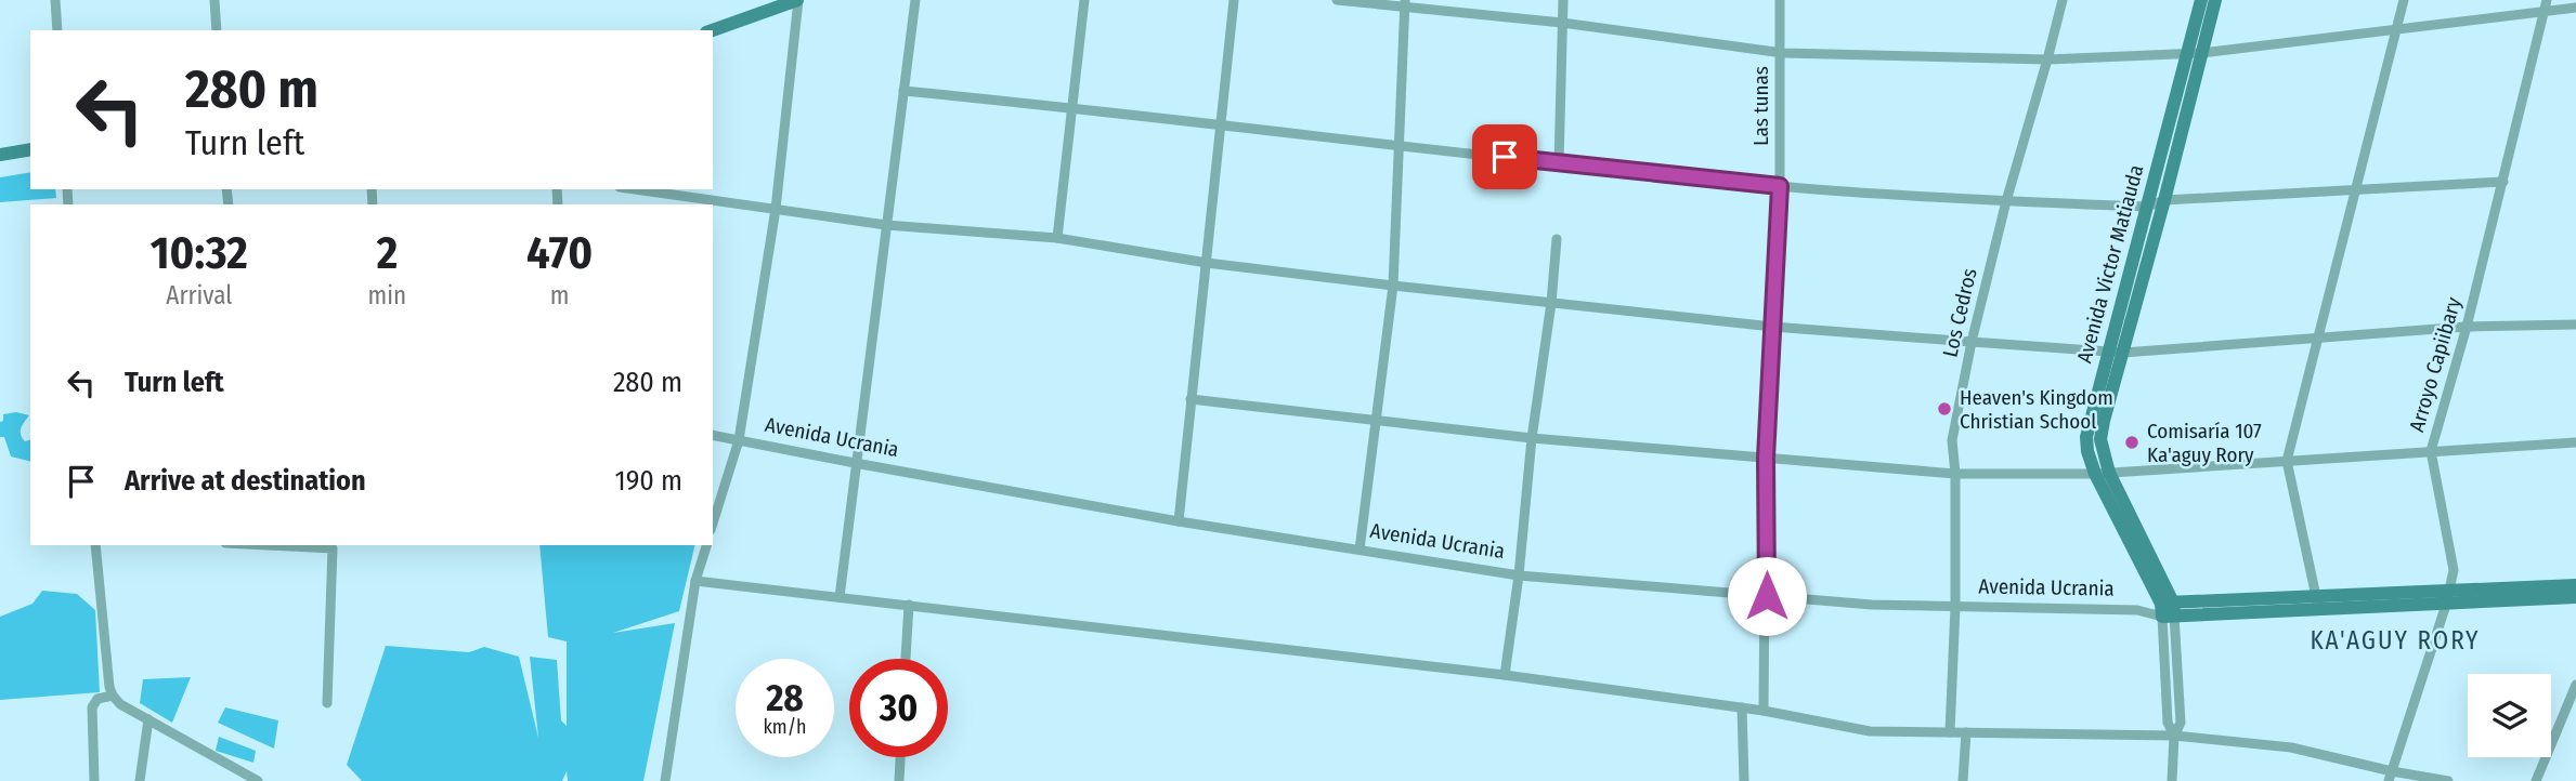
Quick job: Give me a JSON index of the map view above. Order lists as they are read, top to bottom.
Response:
{
  "streets": {
    "main road": ["Avenida Victor Matiauda", "Avenida Ucrania"],
    "street": ["Las tunas", "Los Cedros", "Arroyo Capiibary"]
  },
  "crossings": [
    ["Las tunas", "Avenida Ucrania"],
    ["Avenida Victor Matiauda", "Avenida Ucrania"],
    ["Los Cedros", "Avenida Ucrania"],
    ["Arroyo Capiibary", "Avenida Ucrania"]
  ],
  "districts": ["KA'AGUY RORY"],
  "places": ["Heaven's Kingdom Christian School", "Comisaría 107 Ka'aguy Rory"],
  "page": {
    "turn": ["280 m", "Turn left"],
    "eta": [
      "10:32",
      "Arrival",
      "2",
      "min",
      "470",
      "m"
    ],
    "list": [
      {
        "name": "Turn left",
        "value": "280 m"
      },
      {
        "name": "Arrive at destination",
        "value": "190 m"
      }
    ],
    "speed": "28 km/h",
    "limit": "30"
  }
}
